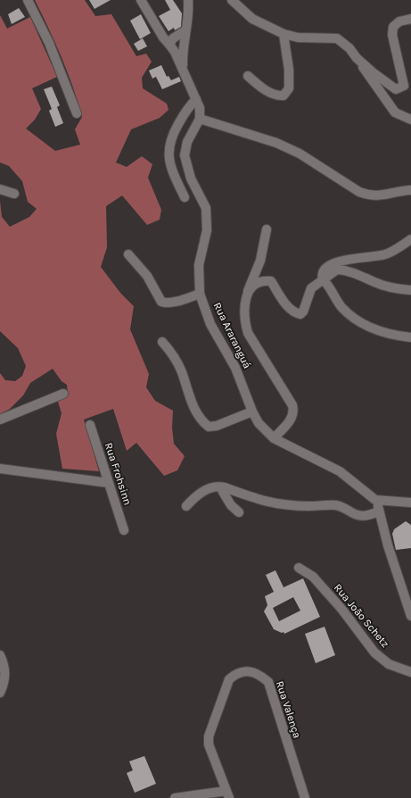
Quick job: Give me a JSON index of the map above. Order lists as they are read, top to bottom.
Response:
{
  "streets": {
    "street": [
      "Rua Araranguá",
      "Rua Frohsinn",
      "Rua João Schetz",
      "Rua Valença"
    ]
  }
}
